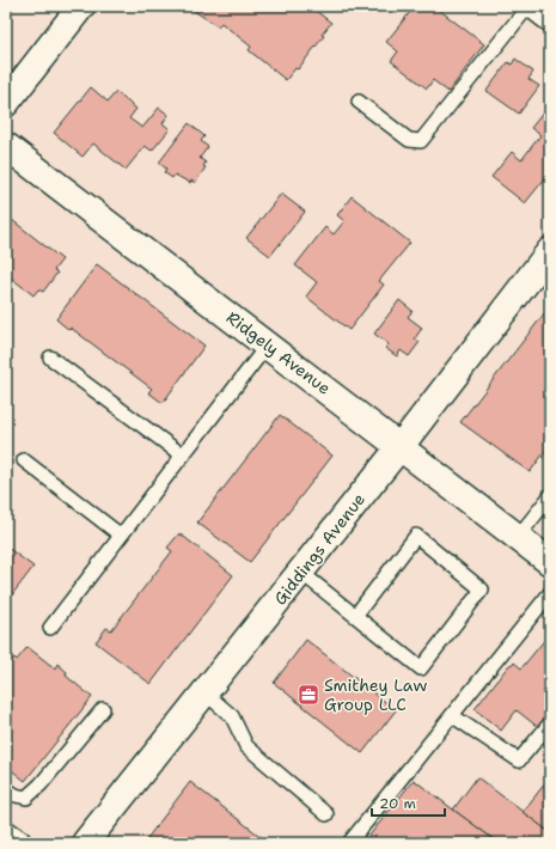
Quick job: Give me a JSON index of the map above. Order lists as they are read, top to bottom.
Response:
{
  "streets": {
    "street": ["Ridgely Avenue", "Giddings Avenue"]
  },
  "crossings": [
    ["Ridgely Avenue", "Giddings Avenue"]
  ],
  "places": {
    "office": ["Smithey Law Group LLC"]
  },
  "scale_bar": "20 m"
}
